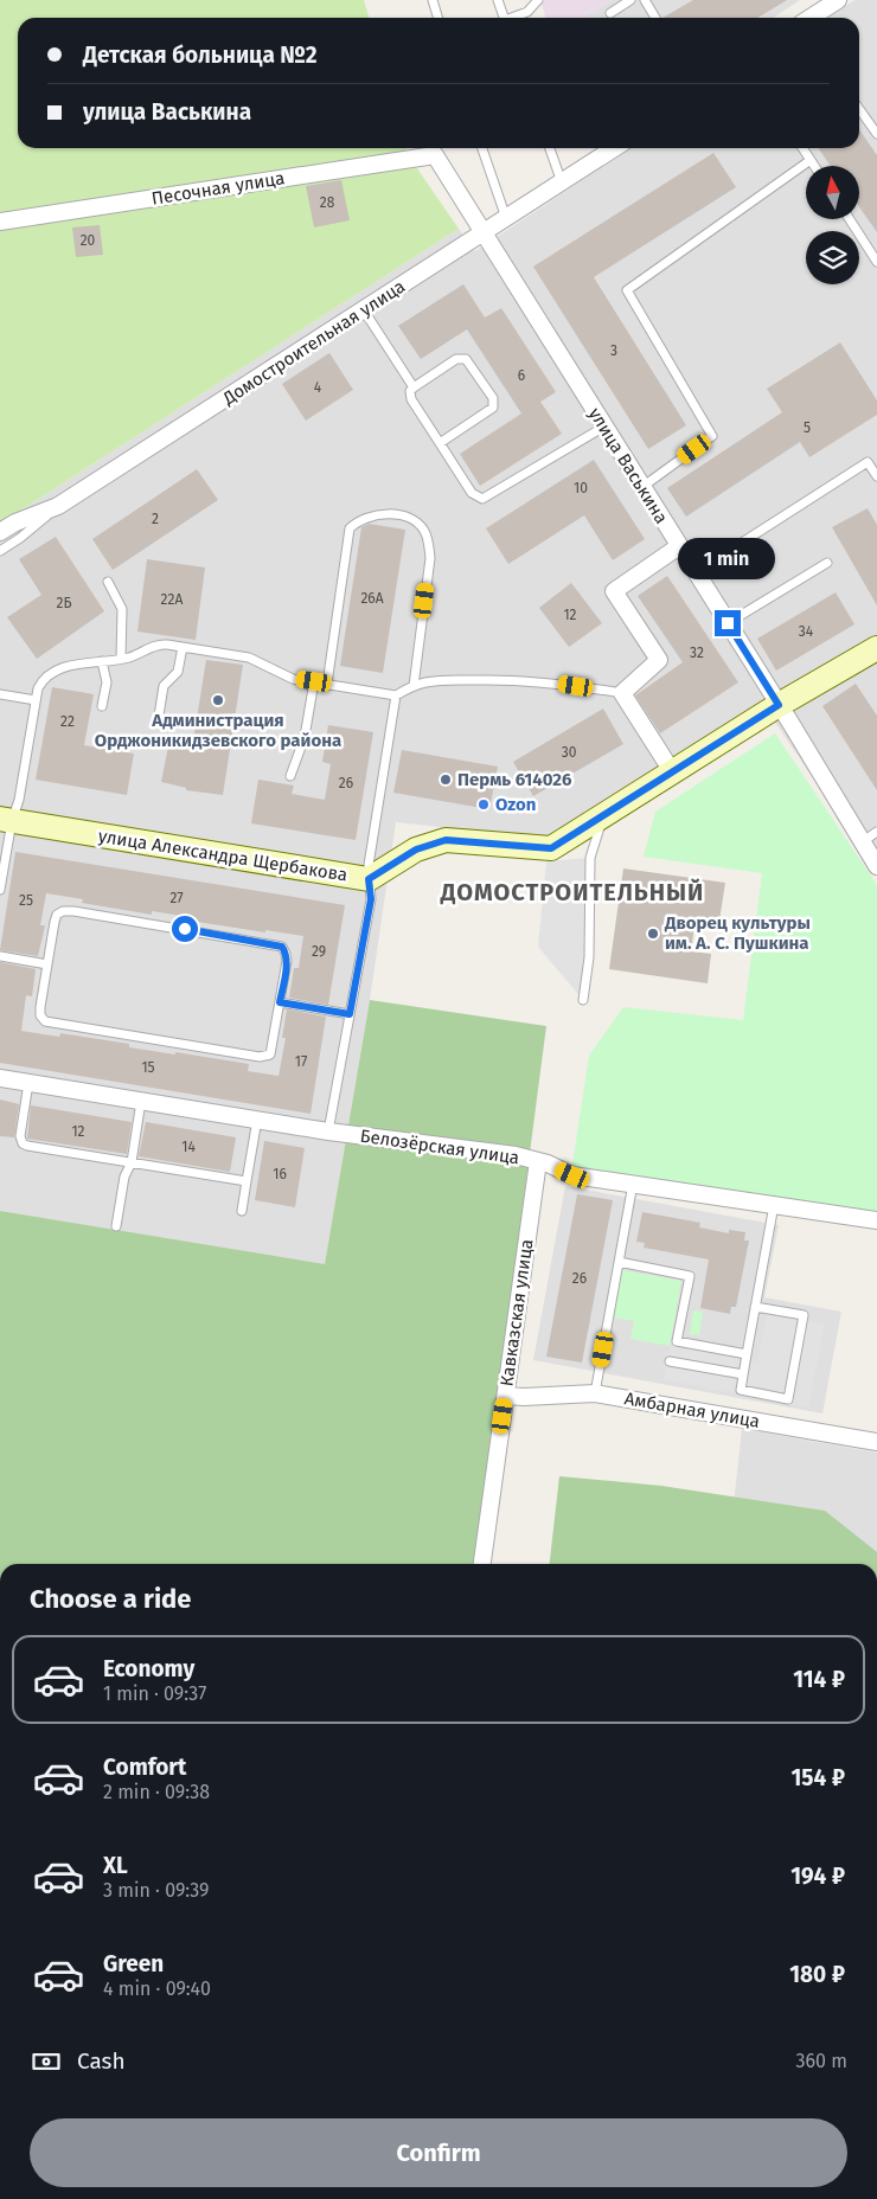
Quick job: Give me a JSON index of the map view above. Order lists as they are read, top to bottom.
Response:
{
  "streets": {
    "street": [
      "Песочная улица",
      "Домостроительная улица",
      "улица Васькина",
      "улица Александра Щербакова",
      "Белозёрская улица",
      "Кавказская улица",
      "Амбарная улица"
    ]
  },
  "crossings": [
    ["Песочная улица", "улица Васькина"],
    ["Домостроительная улица", "улица Васькина"],
    ["улица Васькина", "улица Александра Щербакова"],
    ["Белозёрская улица", "Кавказская улица"],
    ["Кавказская улица", "Амбарная улица"]
  ],
  "districts": ["ДОМОСТРОИТЕЛЬНЫЙ"],
  "places": [
    "Администрация Орджоникидзевского района",
    "Пермь 614026",
    "Ozon",
    "Дворец культуры им. А. С. Пушкина"
  ],
  "house_numbers": [
    "28",
    "20",
    "3",
    "6",
    "4",
    "5",
    "10",
    "2",
    "26А",
    "22А",
    "2Б",
    "12",
    "34",
    "32",
    "22",
    "30",
    "26",
    "27",
    "25",
    "29",
    "17",
    "15",
    "12",
    "14",
    "16",
    "26"
  ],
  "north": "top",
  "page": {
    "banner": ["Детская больница №2", "улица Васькина"],
    "bubble": "1 min",
    "heading": "Choose a ride",
    "list": [
      {
        "name": "Economy",
        "note": "1 min · 09:37",
        "value": "114 ₽"
      },
      {
        "name": "Comfort",
        "note": "2 min · 09:38",
        "value": "154 ₽"
      },
      {
        "name": "XL",
        "note": "3 min · 09:39",
        "value": "194 ₽"
      },
      {
        "name": "Green",
        "note": "4 min · 09:40",
        "value": "180 ₽"
      }
    ],
    "pay": ["Cash", "360 m"],
    "buttons": "Confirm"
  }
}
